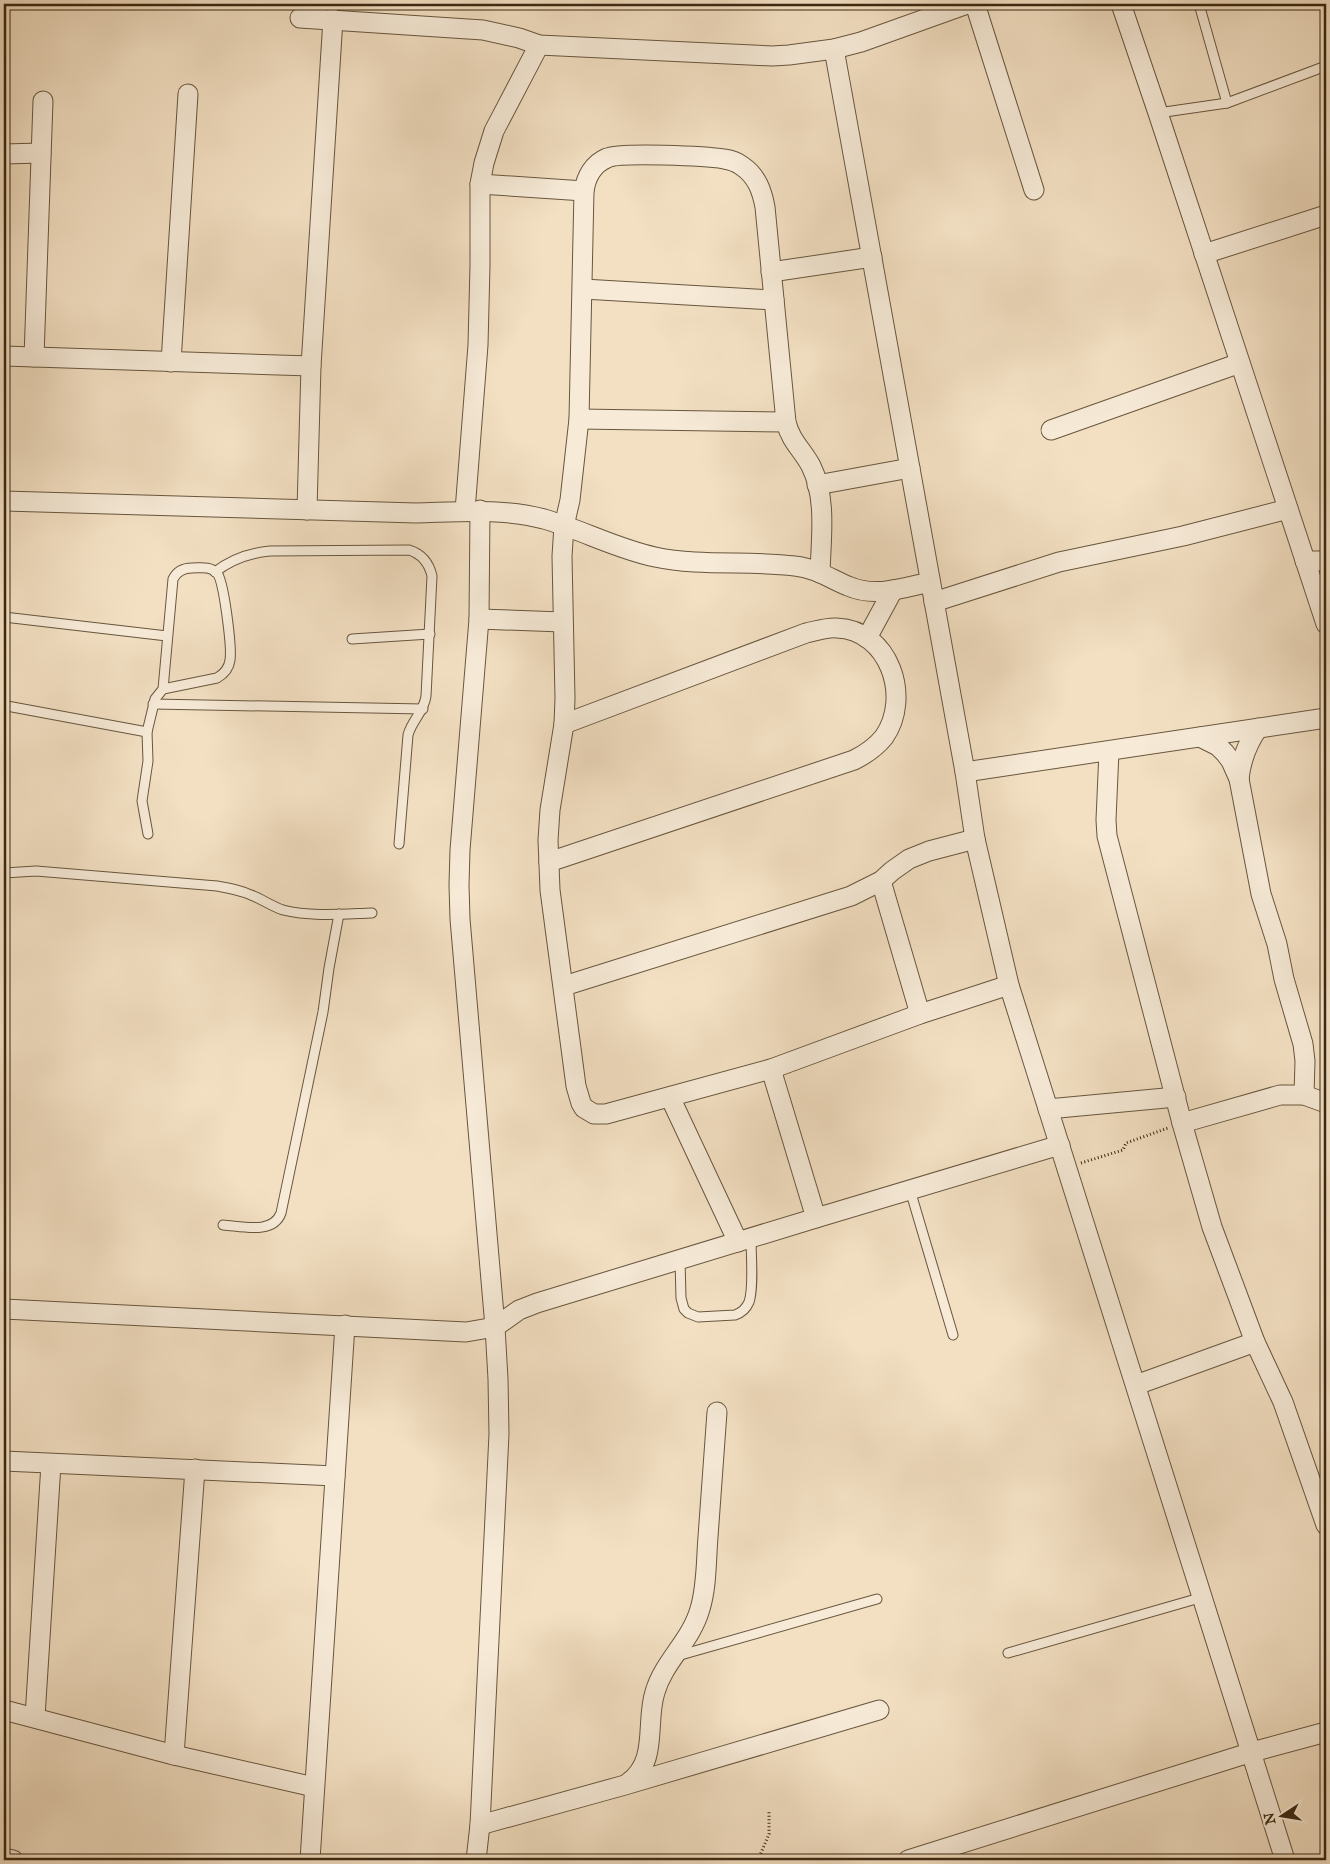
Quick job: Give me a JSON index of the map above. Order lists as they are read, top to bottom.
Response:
{
  "north": "left"
}
